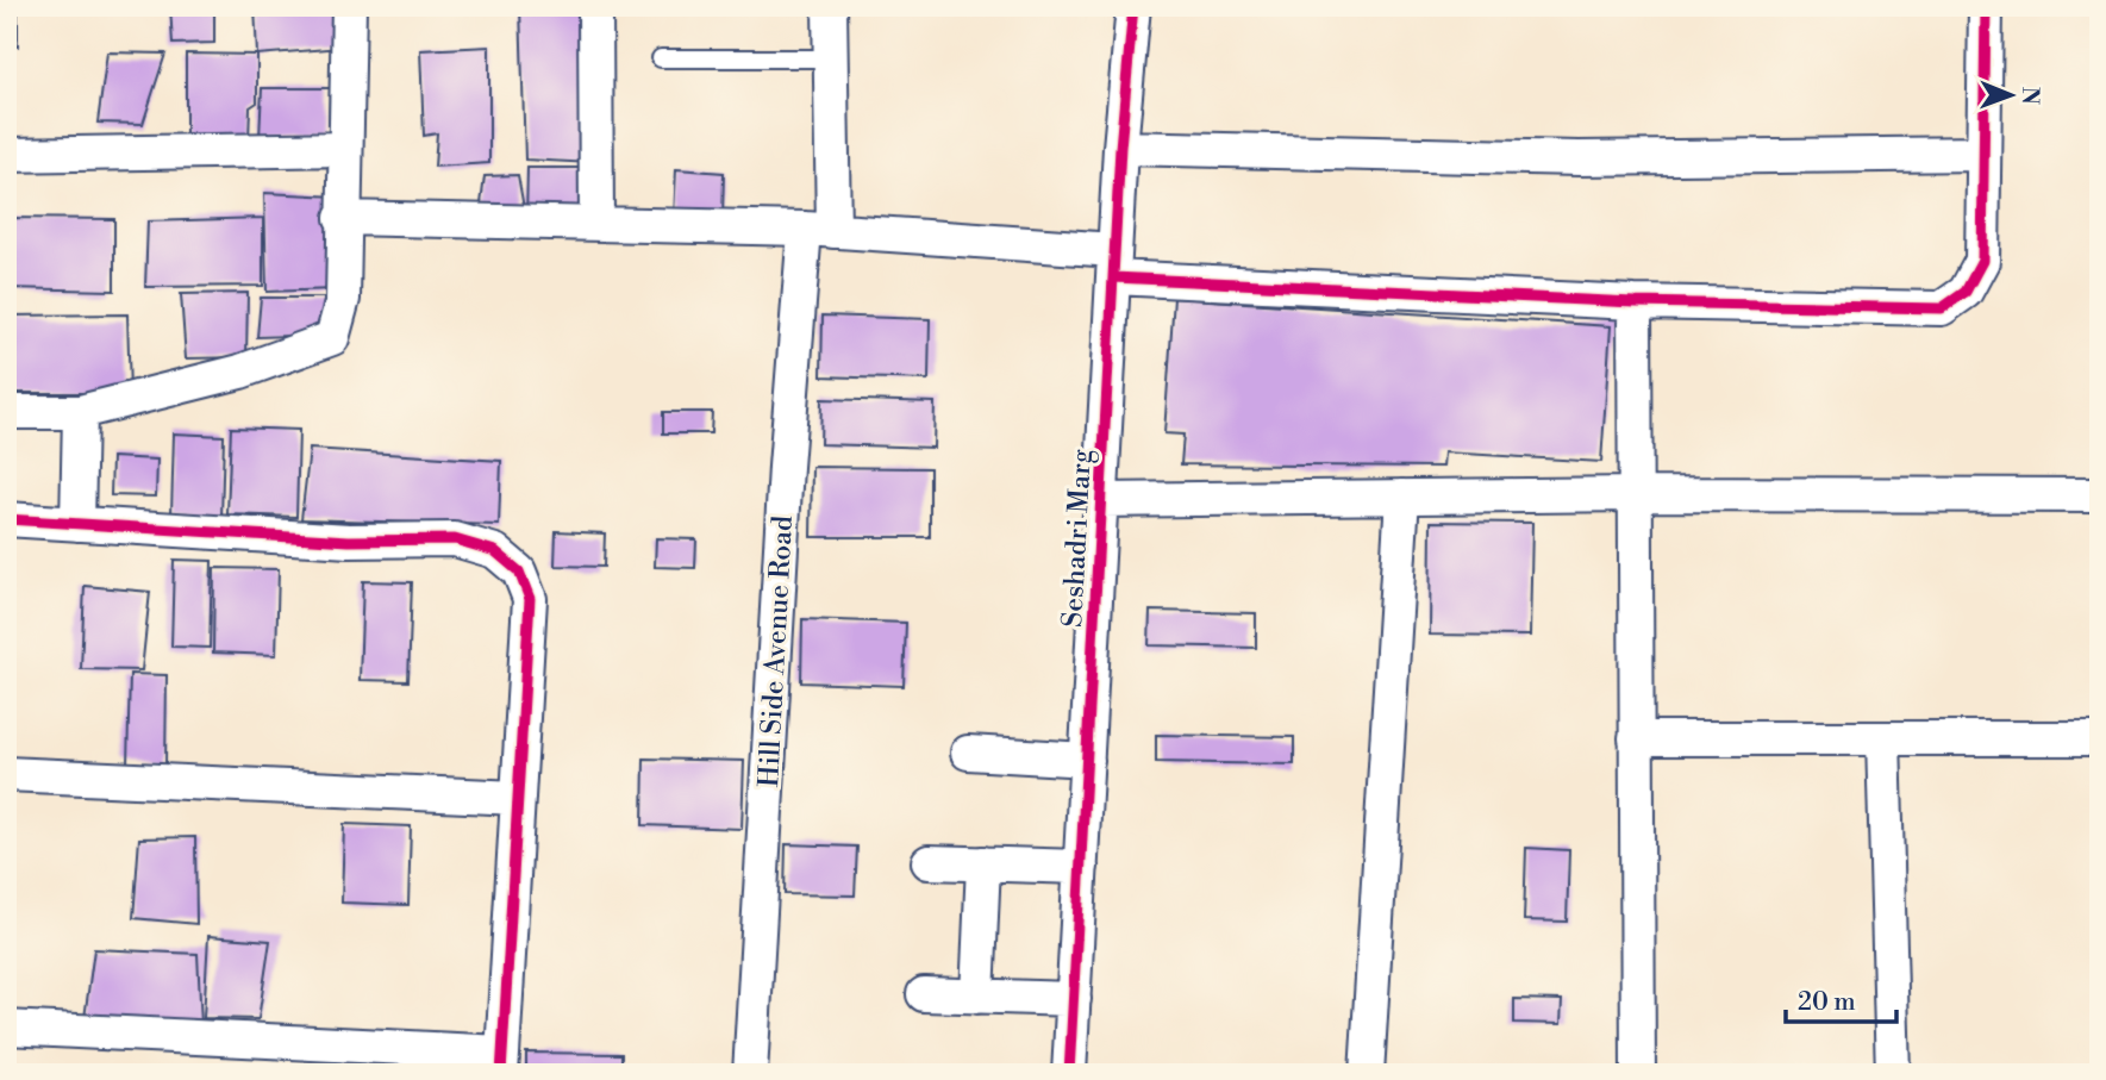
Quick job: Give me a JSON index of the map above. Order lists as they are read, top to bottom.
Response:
{
  "streets": {
    "street": ["Seshadri Marg", "Hill Side Avenue Road"]
  },
  "scale_bar": "20 m",
  "north": "right"
}
